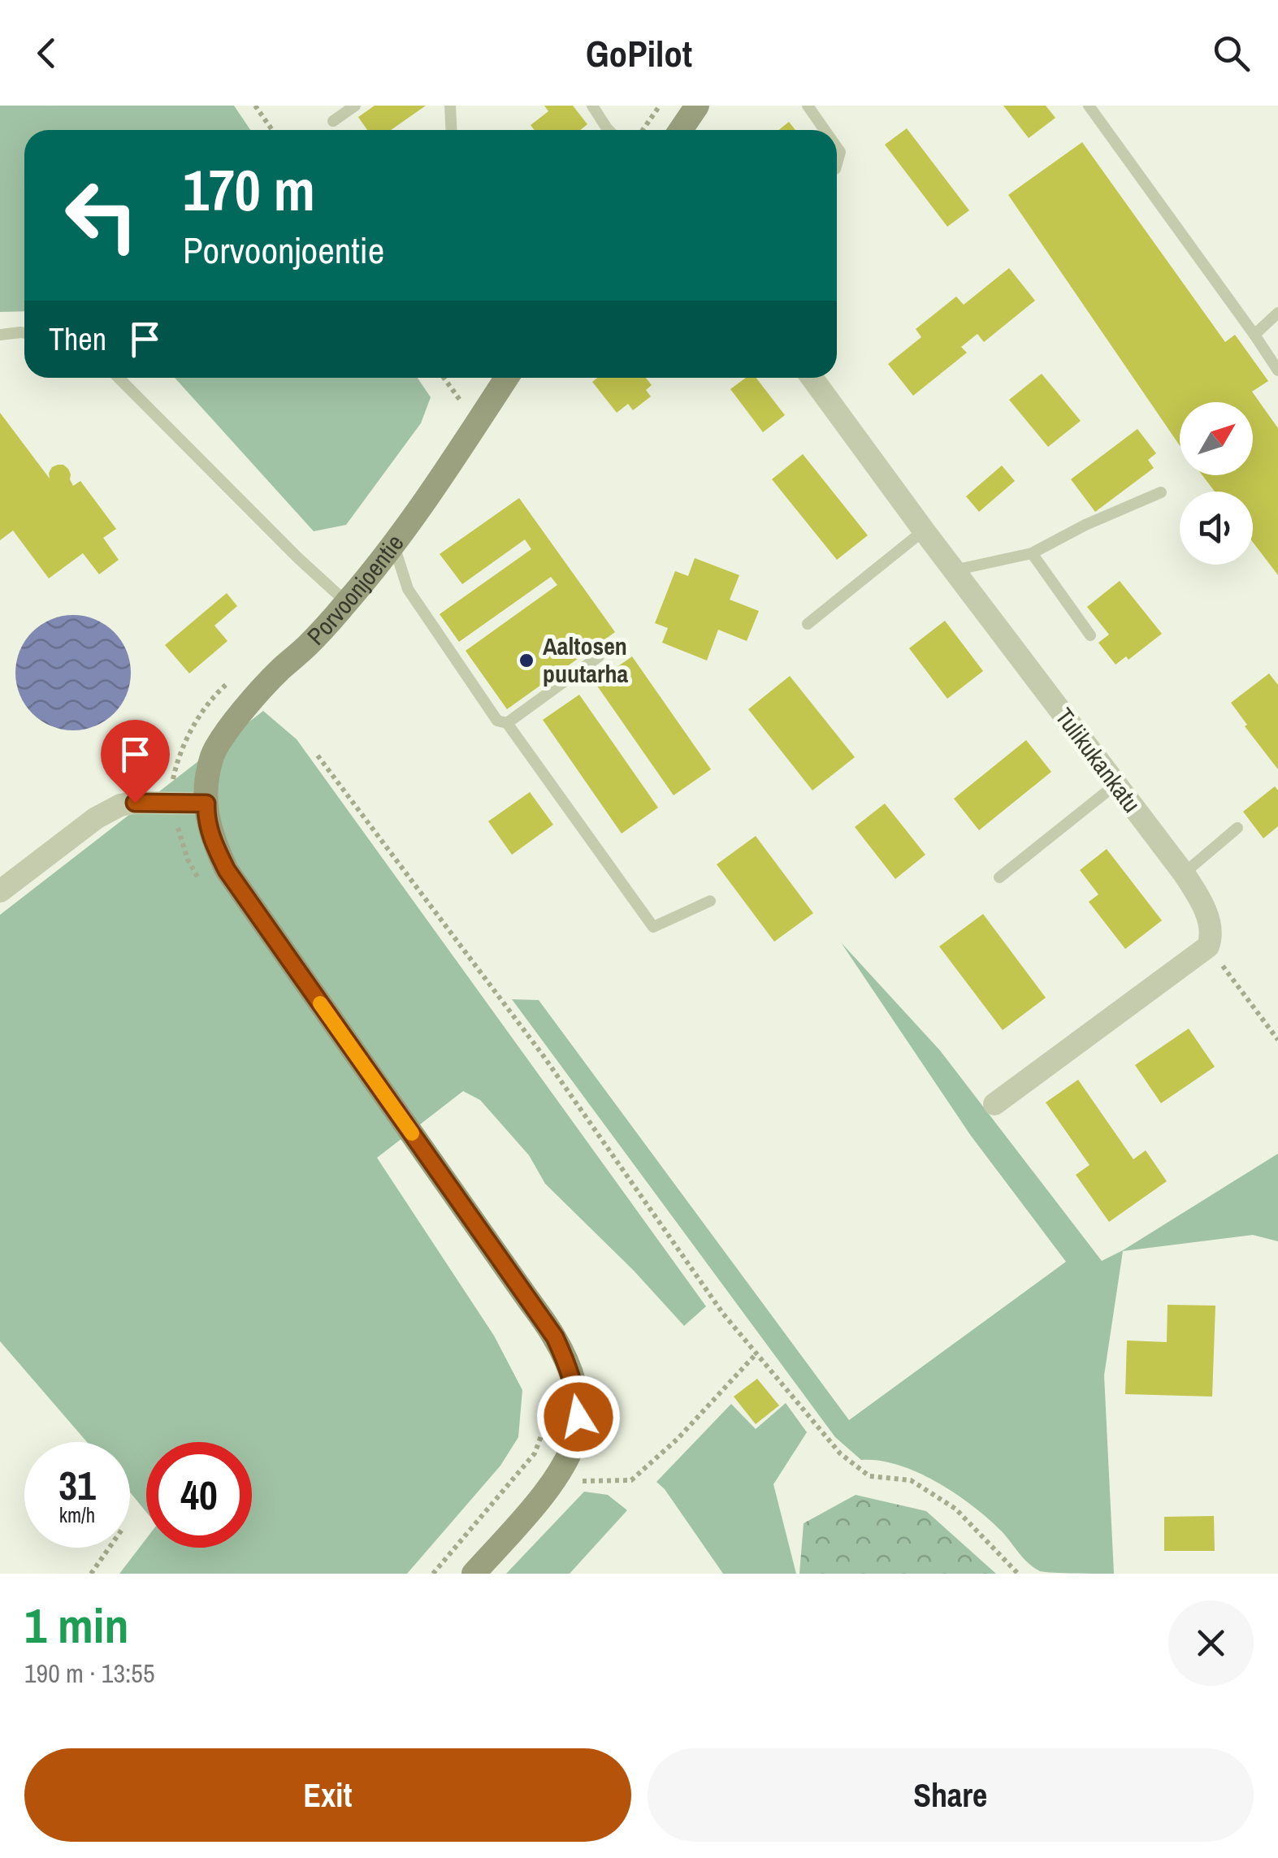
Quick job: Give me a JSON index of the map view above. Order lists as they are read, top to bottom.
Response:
{
  "streets": {
    "street": ["Porvoonjoentie", "Tulikukankatu"]
  },
  "places": ["Aaltosen puutarha"],
  "north": "top right",
  "page": {
    "header": "GoPilot",
    "turn": ["170 m", "Porvoonjoentie"],
    "then": "Then",
    "speed": "31 km/h",
    "limit": "40",
    "heading": ["1 min", "190 m · 13:55"],
    "buttons": ["Exit", "Share"]
  }
}
